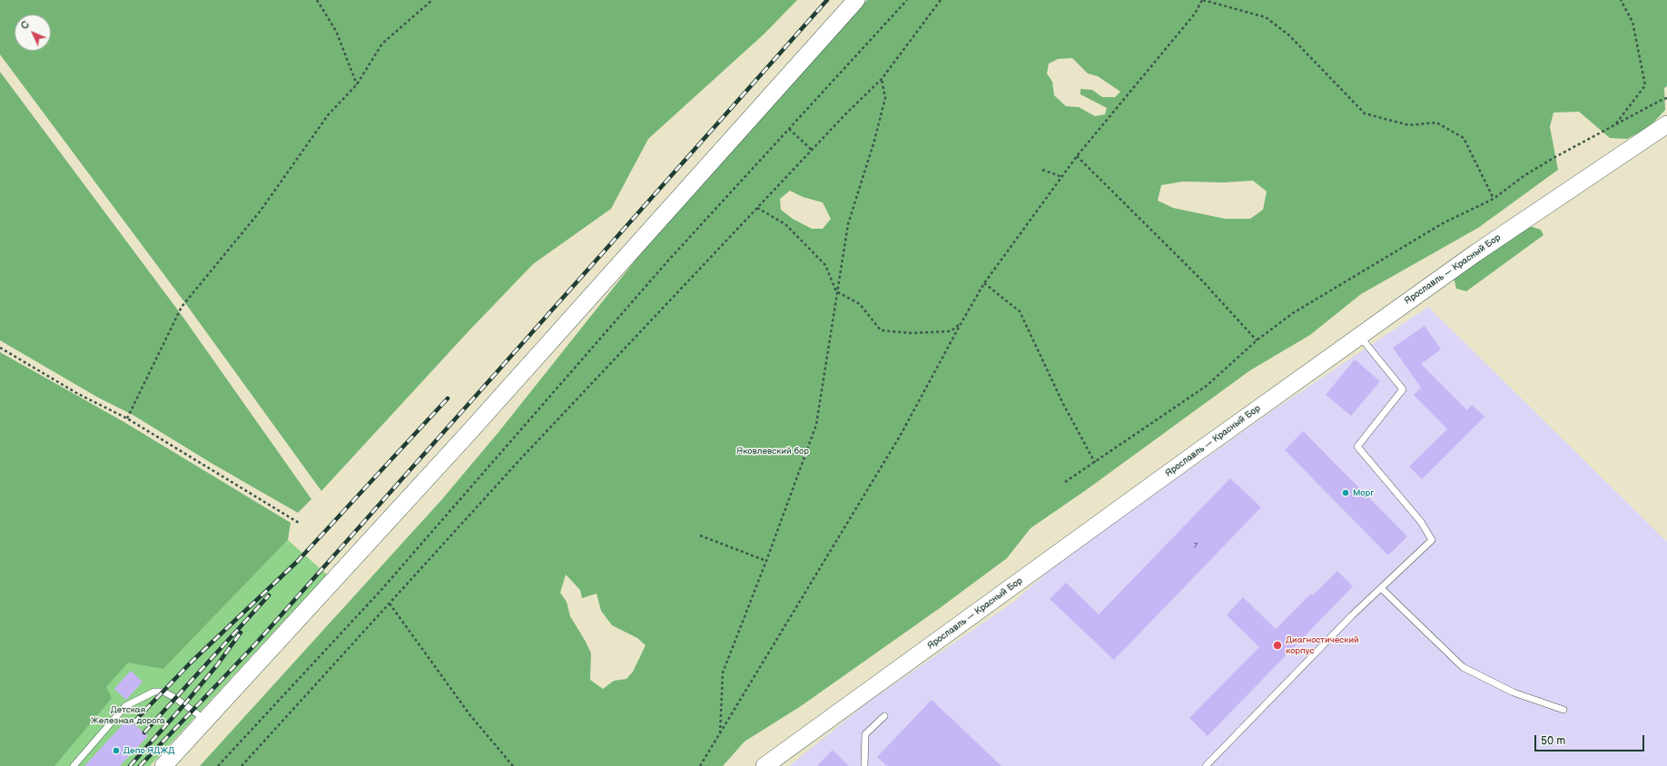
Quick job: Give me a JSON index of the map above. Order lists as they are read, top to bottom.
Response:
{
  "streets": {
    "street": ["Ярославль — Красный Бор"]
  },
  "parks": ["Яковлевский бор", "Детская Железная дорога"],
  "places": ["Морг", "Диагностический корпус", "Депо ЯДЖД"],
  "house_numbers": ["7"],
  "scale_bar": "50 m",
  "north": "top left"
}
